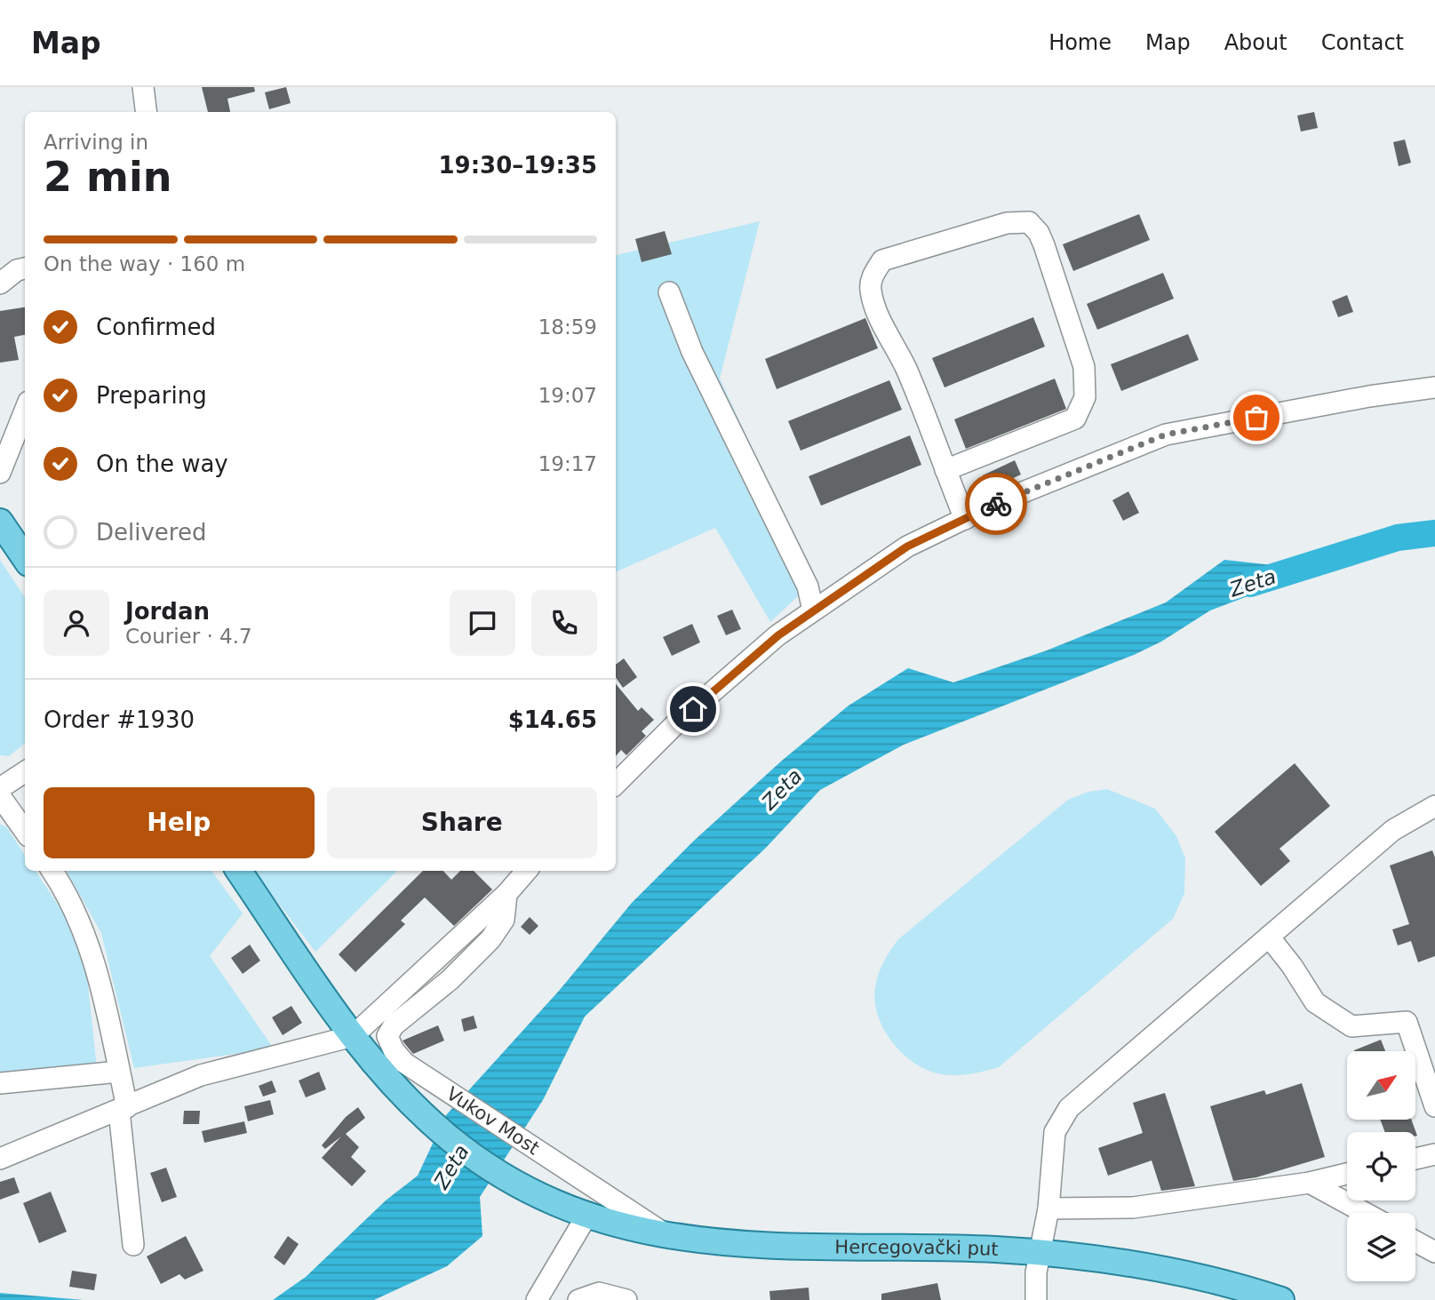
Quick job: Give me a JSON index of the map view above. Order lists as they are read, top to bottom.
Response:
{
  "streets": {
    "main road": ["Hercegovački put"],
    "street": ["Vukov Most"]
  },
  "crossings": [
    ["Vukov Most", "Hercegovački put"]
  ],
  "water": ["Zeta"],
  "north": "top right",
  "page": {
    "header": "Map",
    "nav": [
      "Home",
      "Map",
      "About",
      "Contact"
    ],
    "heading": ["2 min", "Arriving in", "19:30–19:35"],
    "panel": [
      "Jordan",
      "Courier · 4.7",
      "Order #1930",
      "$14.65"
    ],
    "bar": "On the way · 160 m",
    "list": [
      ["Confirmed", "18:59"],
      ["Preparing", "19:07"],
      ["On the way", "19:17"],
      "Delivered"
    ],
    "buttons": ["Help", "Share"]
  }
}
